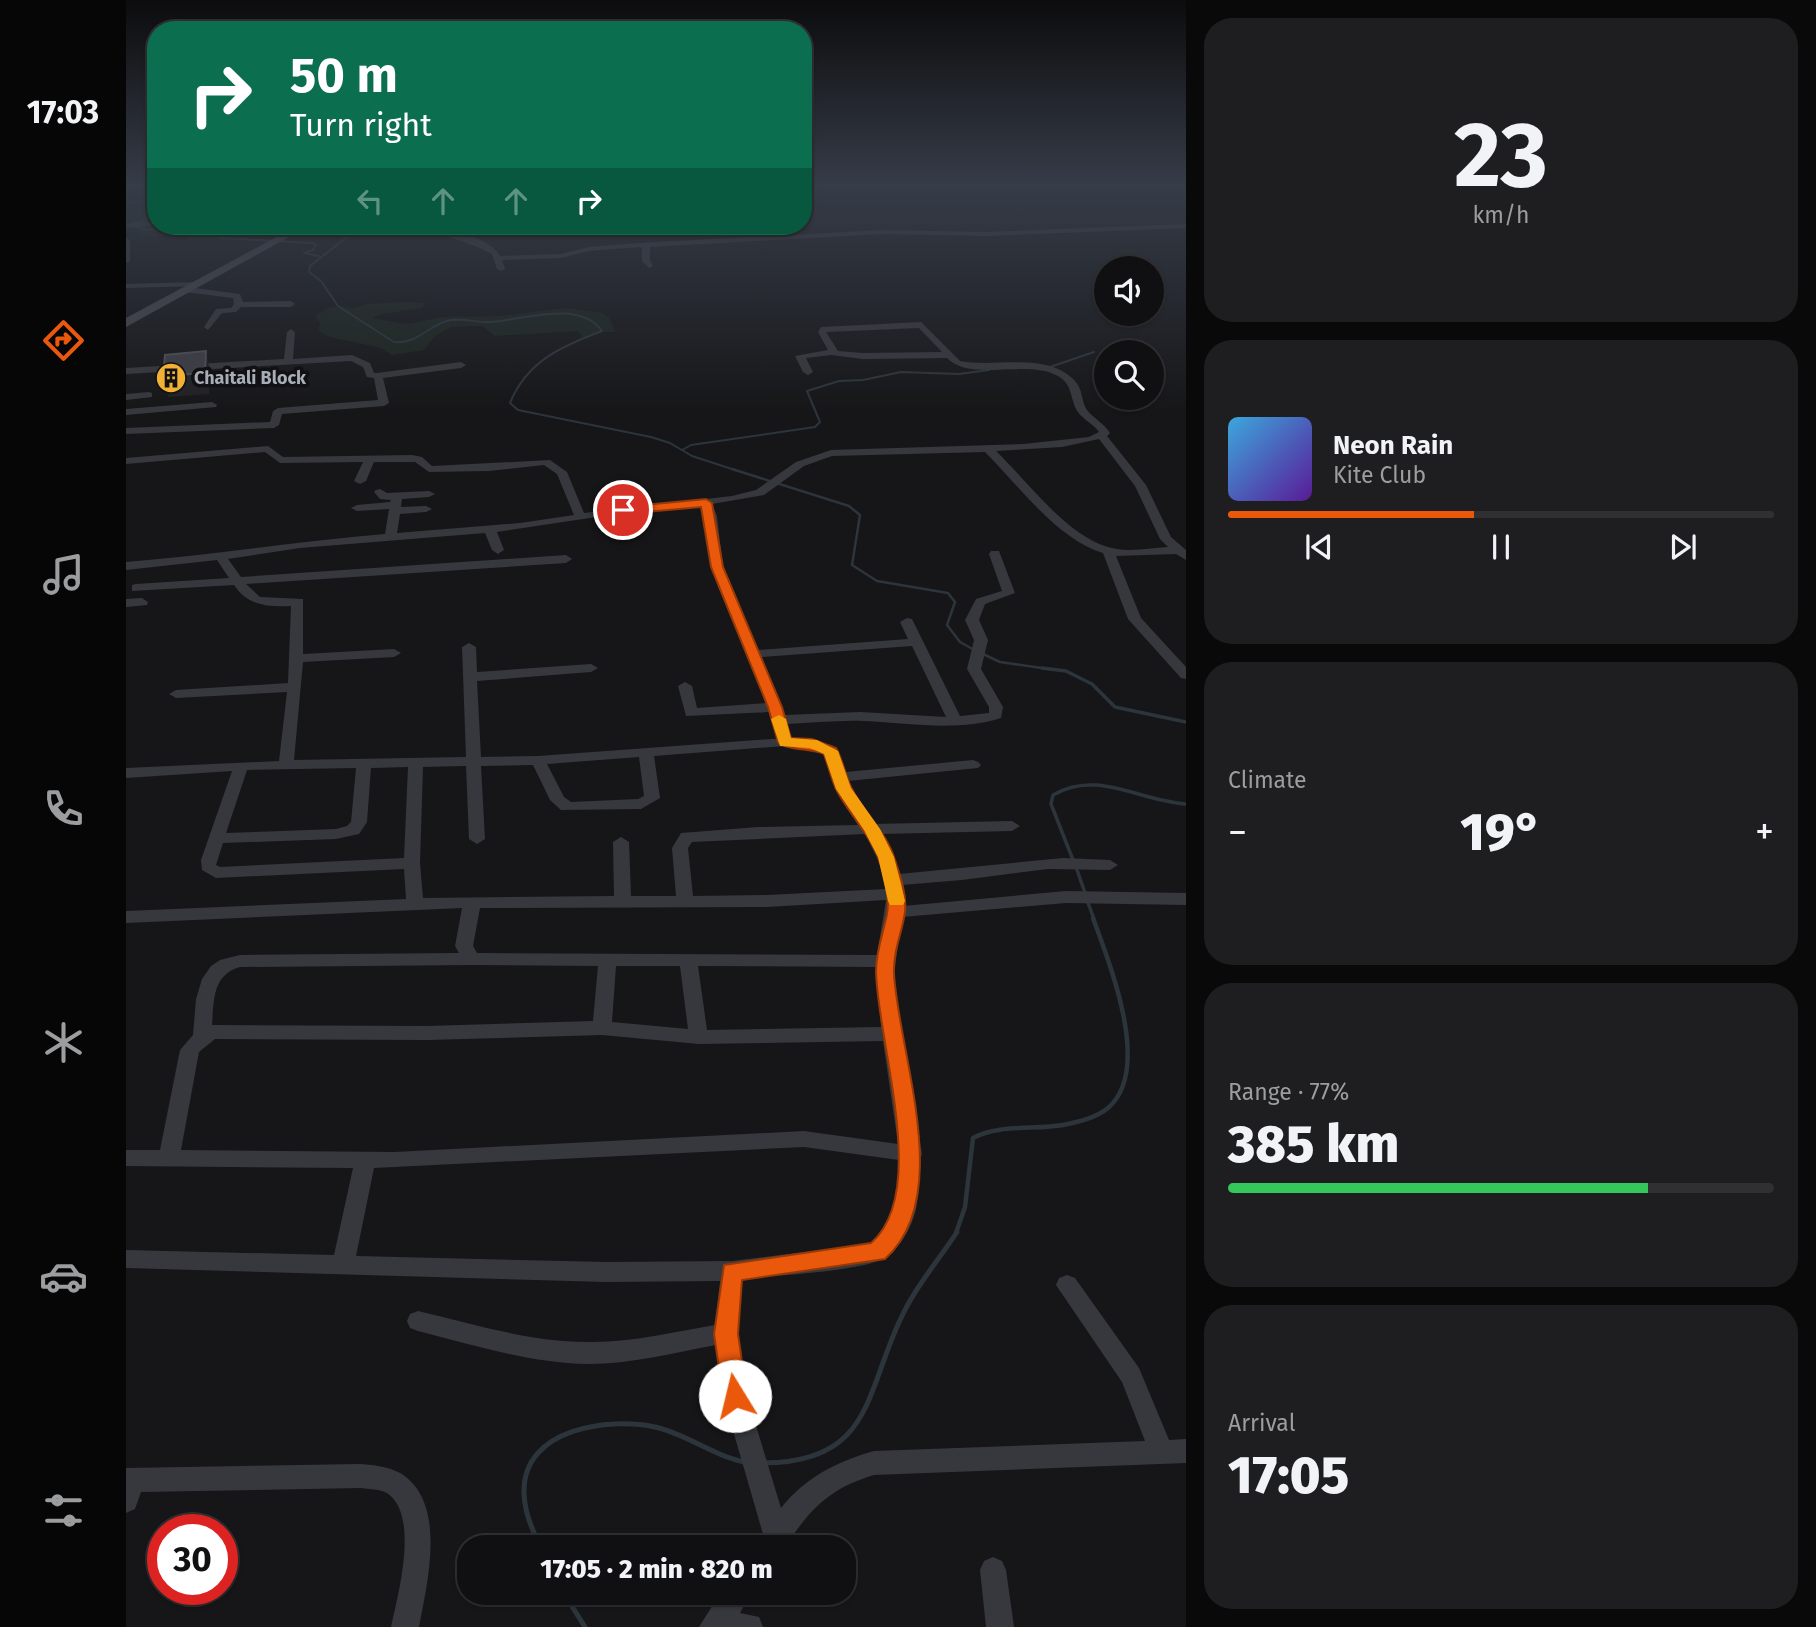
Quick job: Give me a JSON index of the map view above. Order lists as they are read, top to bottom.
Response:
{
  "places": {
    "building": ["Chaitali Block"]
  },
  "page": {
    "tabs": "17:03",
    "tile": [
      ["23", "km/h"],
      "Climate",
      ["Range · 77%", "385 km"],
      ["Arrival", "17:05"]
    ],
    "turn": ["50 m", "Turn right"],
    "song": ["Neon Rain", "Kite Club"],
    "heat": ["−", "19°", "+"],
    "limit": "30",
    "trip": "17:05 · 2 min · 820 m"
  }
}
